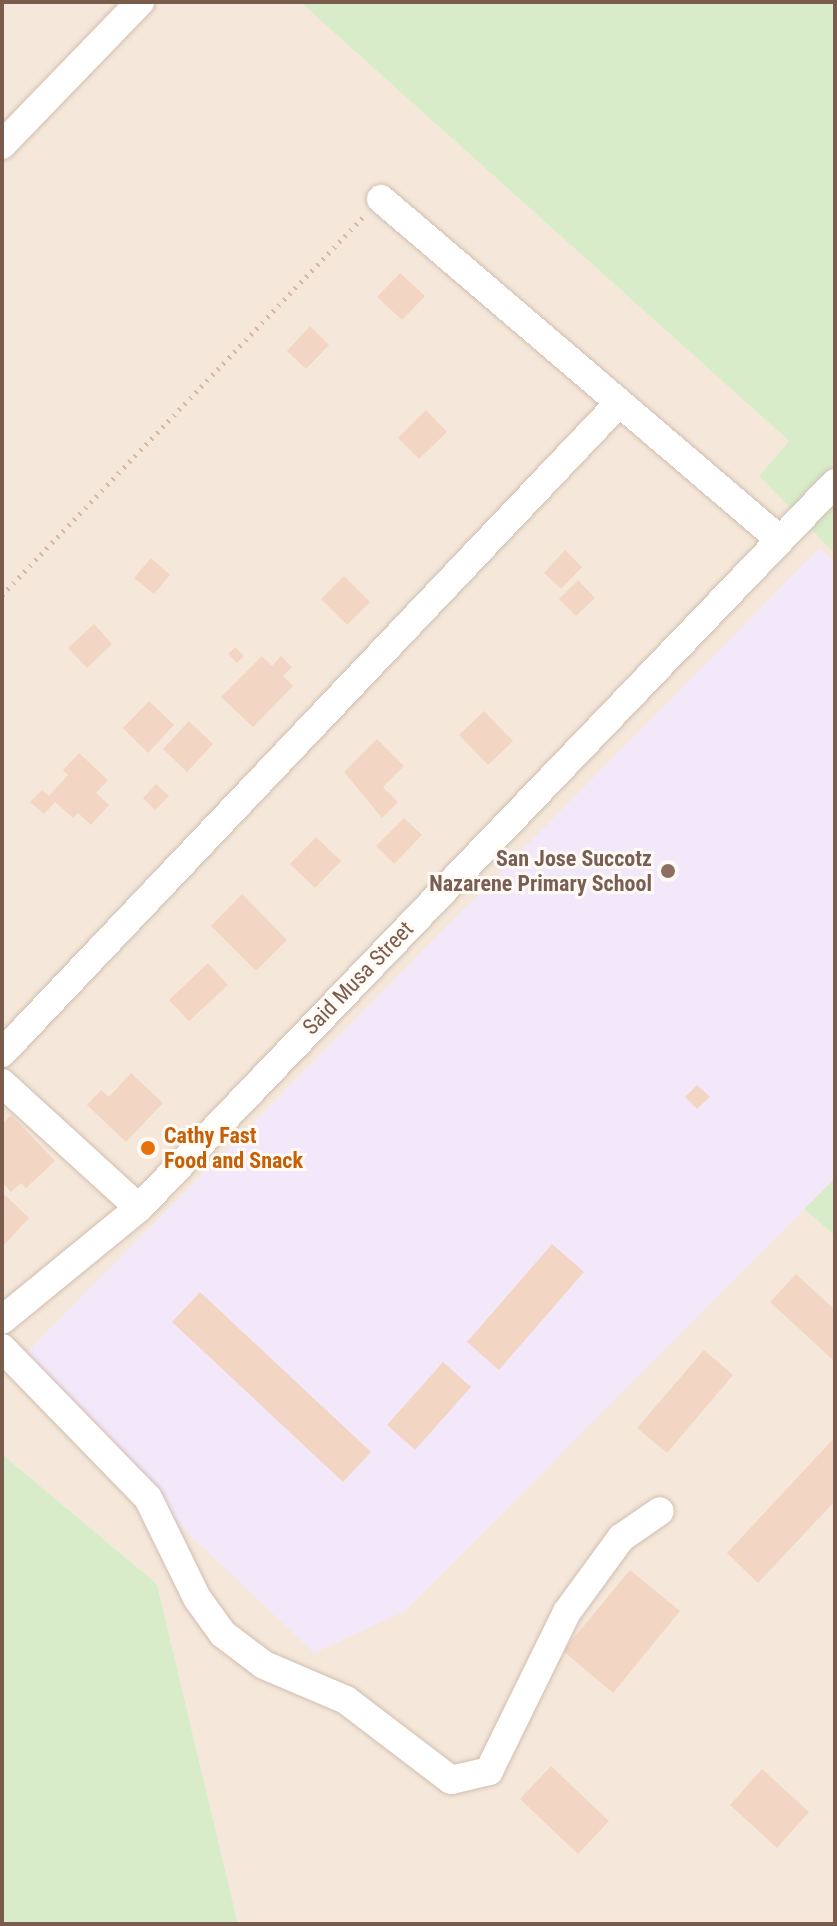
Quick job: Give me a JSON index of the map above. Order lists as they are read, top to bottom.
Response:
{
  "streets": {
    "street": ["Said Musa Street"]
  },
  "places": ["San Jose Succotz Nazarene Primary School", "Cathy Fast Food and Snack"]
}
